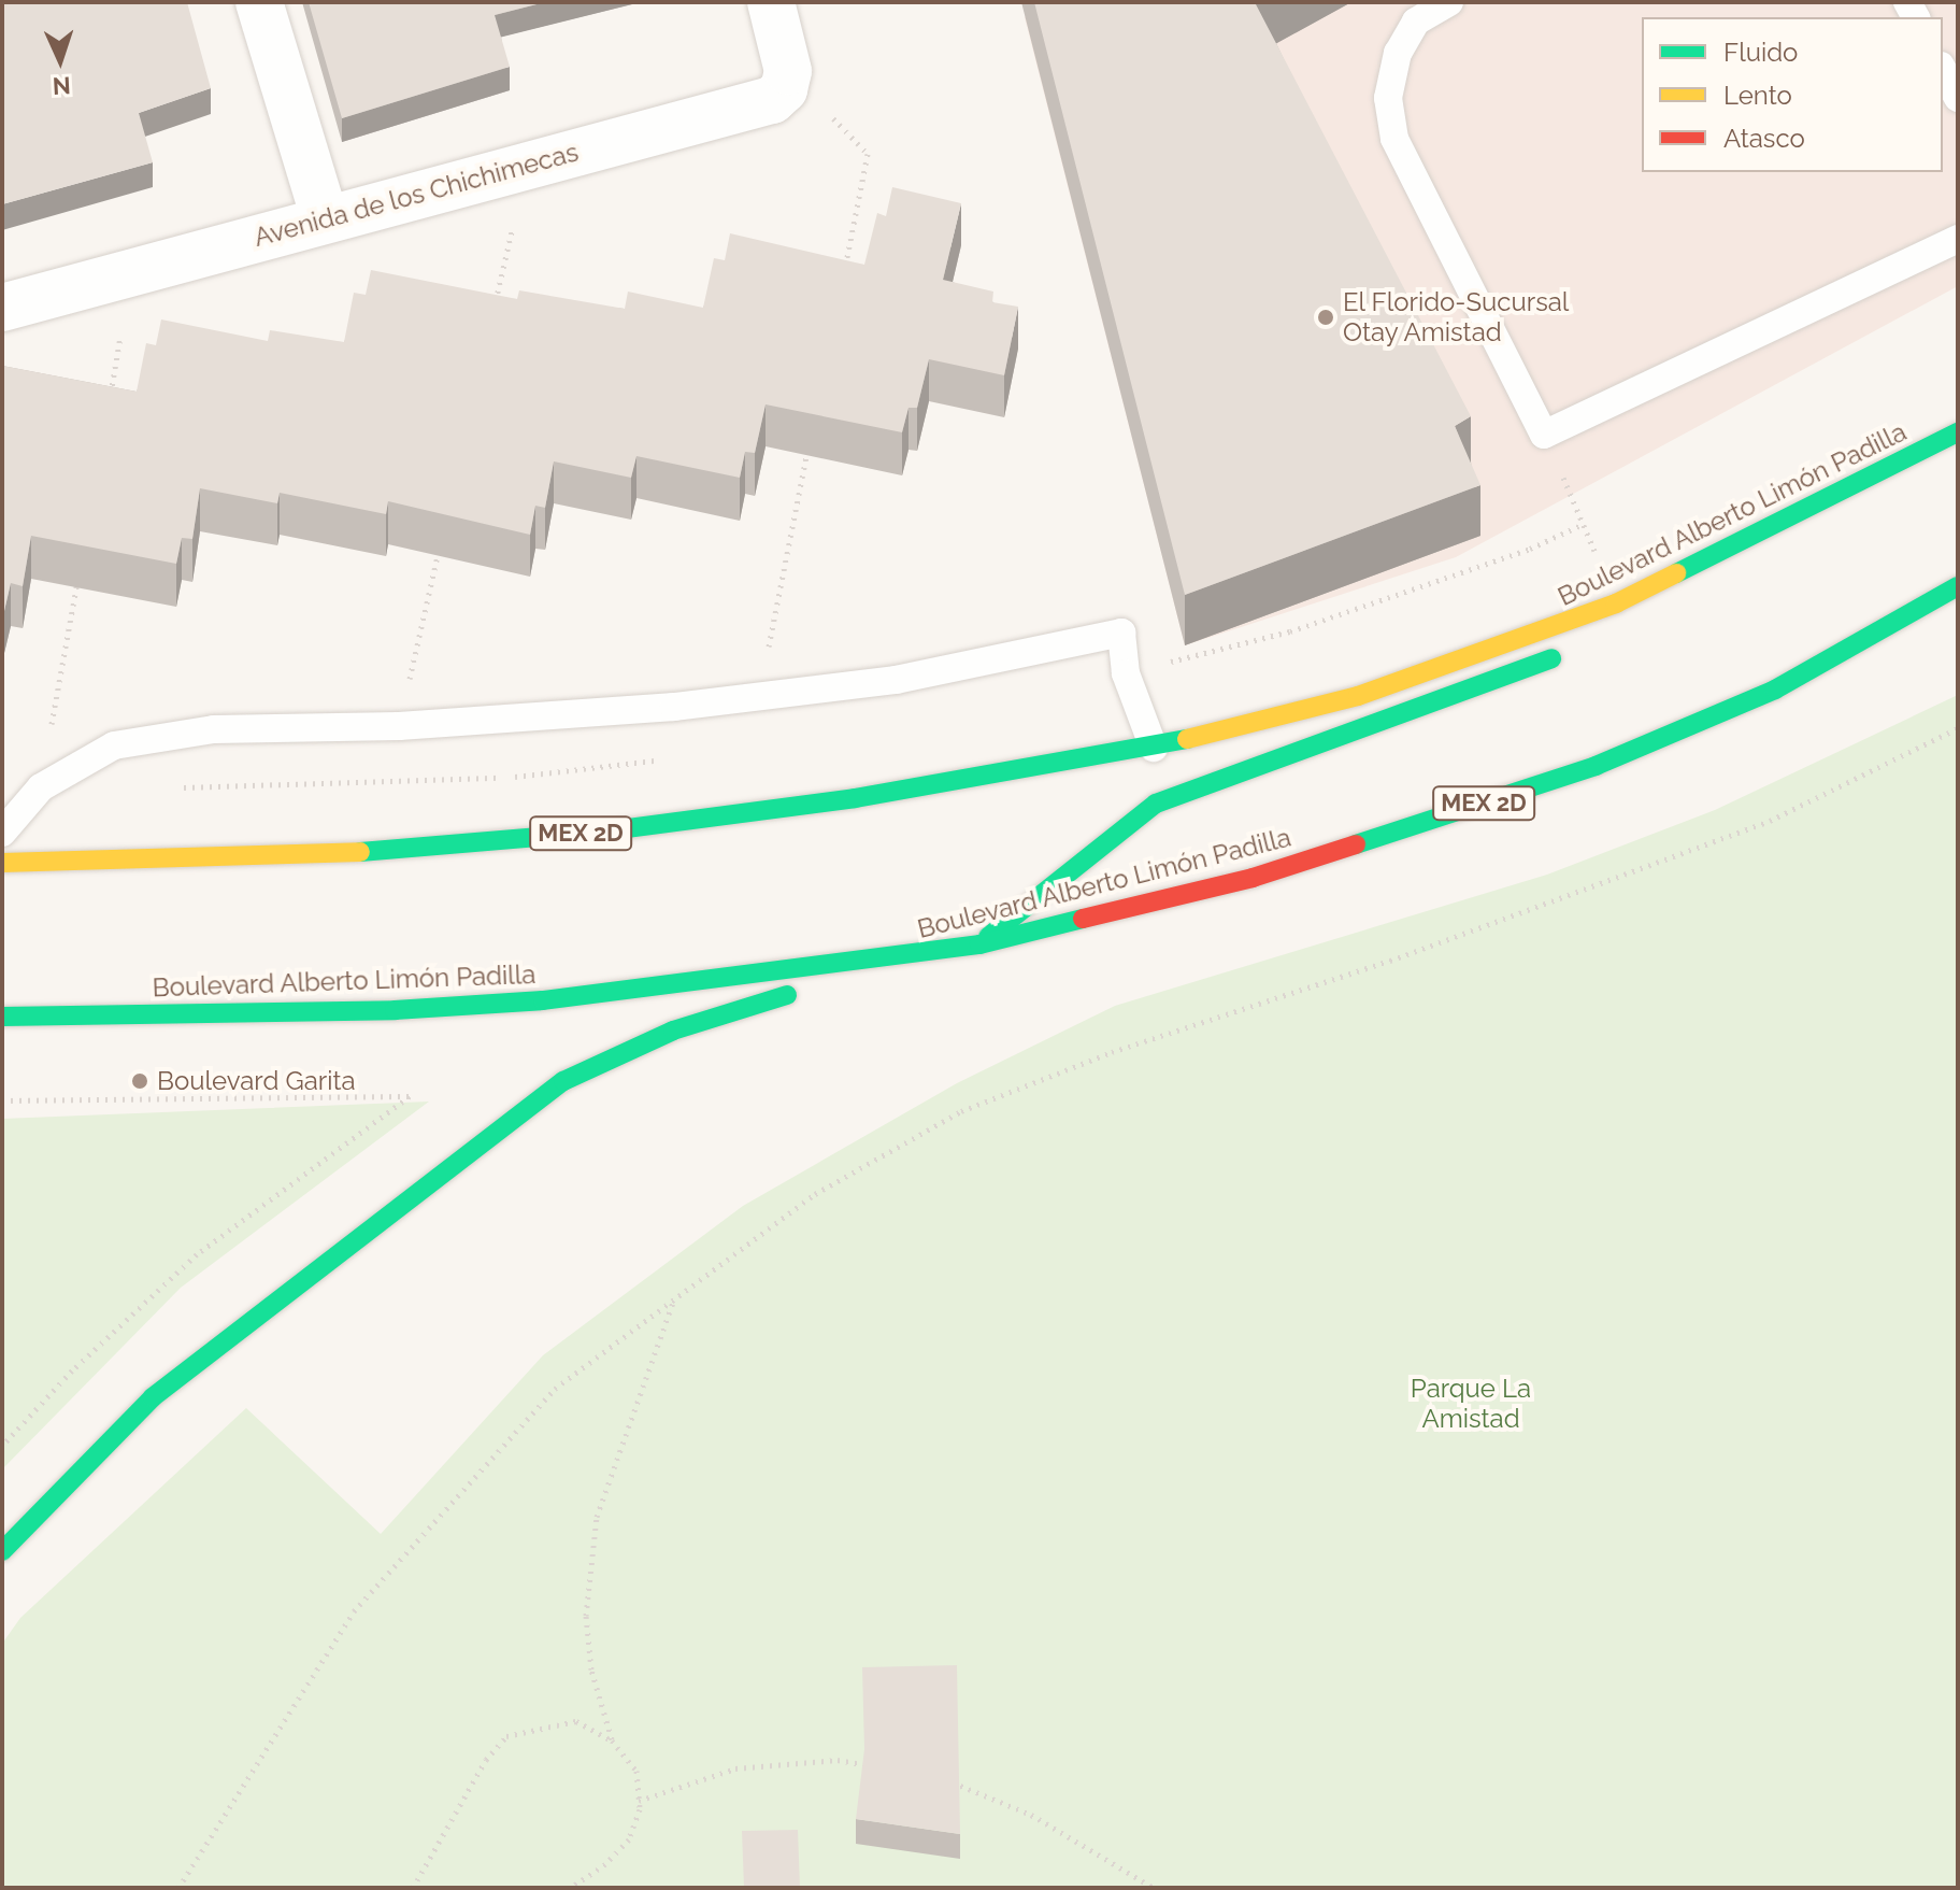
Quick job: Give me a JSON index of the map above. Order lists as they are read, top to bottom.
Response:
{
  "streets": {
    "highway": ["Boulevard Alberto Limón Padilla", "MEX 2D"],
    "street": ["Avenida de los Chichimecas"]
  },
  "parks": ["Parque La Amistad"],
  "places": ["El Florido-Sucursal Otay Amistad", "Boulevard Garita"],
  "legend": ["Fluido", "Lento", "Atasco"],
  "north": "bottom"
}
